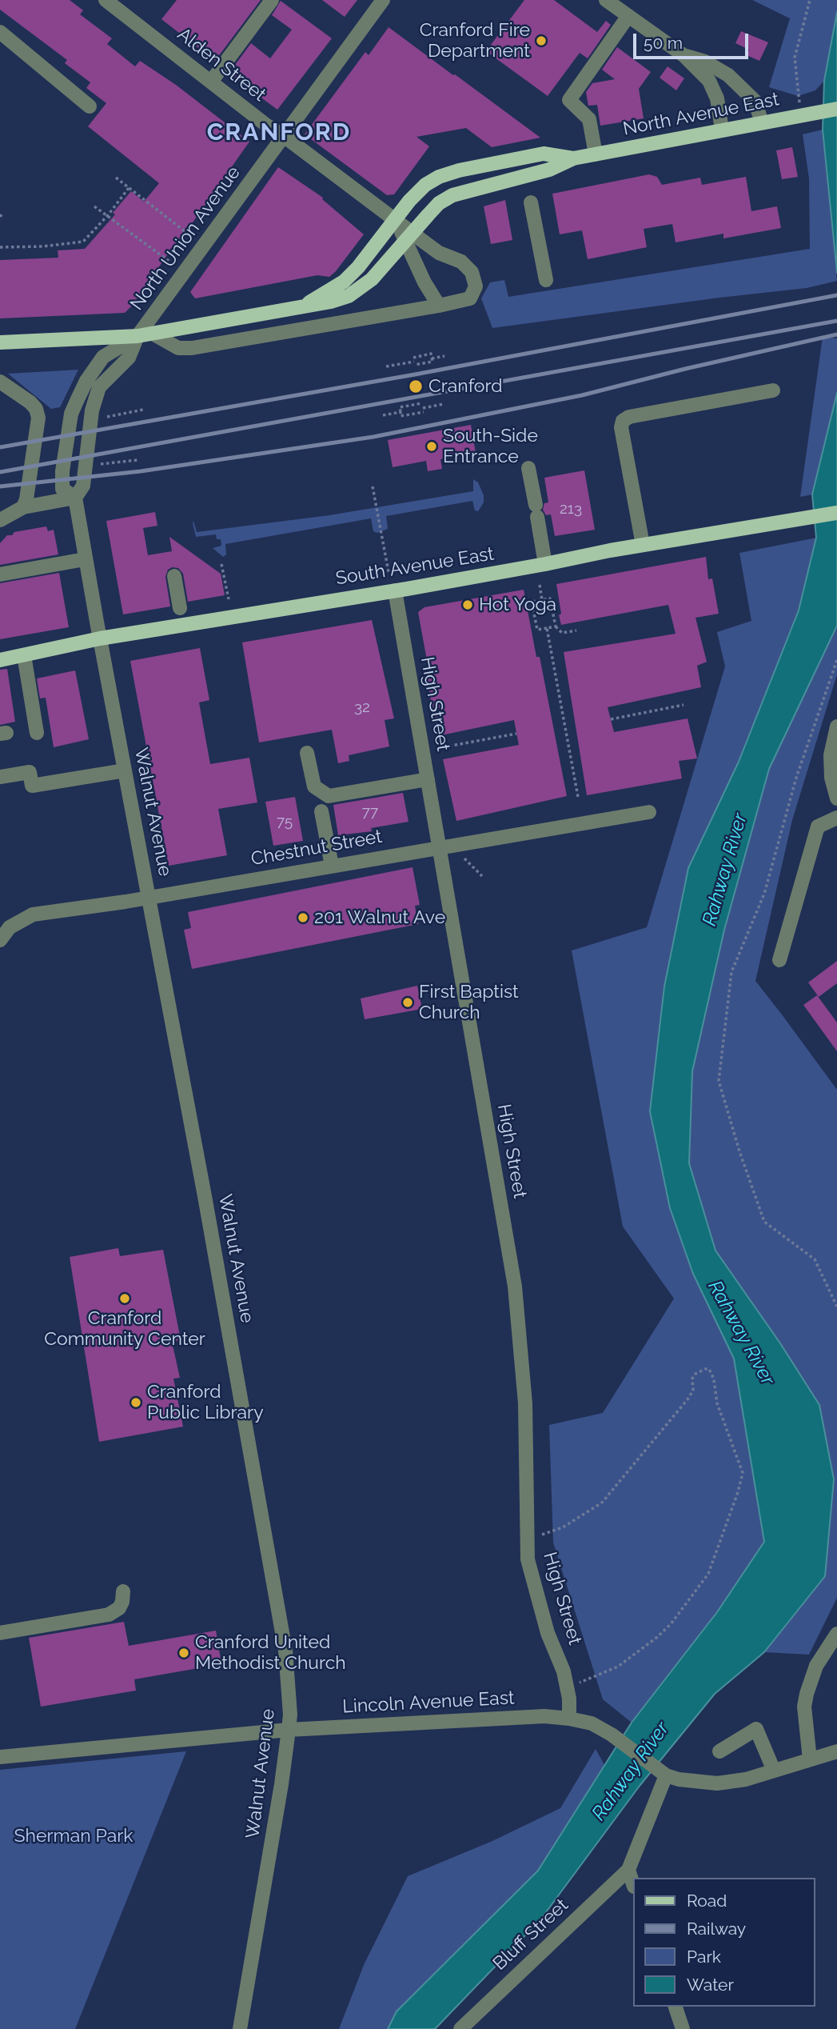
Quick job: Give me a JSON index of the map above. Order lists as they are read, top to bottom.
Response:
{
  "streets": {
    "main road": ["North Avenue East", "South Avenue East"],
    "street": [
      "Alden Street",
      "North Union Avenue",
      "High Street",
      "Walnut Avenue",
      "Chestnut Street",
      "Lincoln Avenue East",
      "Bluff Street"
    ]
  },
  "crossings": [
    ["Alden Street", "North Avenue East"],
    ["Alden Street", "North Union Avenue"],
    ["North Avenue East", "North Union Avenue"],
    ["North Union Avenue", "Walnut Avenue"],
    ["South Avenue East", "High Street"],
    ["South Avenue East", "Walnut Avenue"],
    ["High Street", "Chestnut Street"],
    ["High Street", "Lincoln Avenue East"],
    ["Walnut Avenue", "Chestnut Street"],
    ["Walnut Avenue", "Lincoln Avenue East"]
  ],
  "districts": ["CRANFORD"],
  "water": ["Rahway River"],
  "parks": ["Sherman Park"],
  "places": [
    "Cranford Fire Department",
    "Cranford",
    "South-Side Entrance",
    "Hot Yoga",
    "201 Walnut Ave",
    "First Baptist Church",
    "Cranford Community Center",
    "Cranford Public Library",
    "Cranford United Methodist Church"
  ],
  "house_numbers": [
    "213",
    "32",
    "77",
    "75"
  ],
  "legend": [
    "Road",
    "Railway",
    "Park",
    "Water"
  ],
  "scale_bar": "50 m"
}
